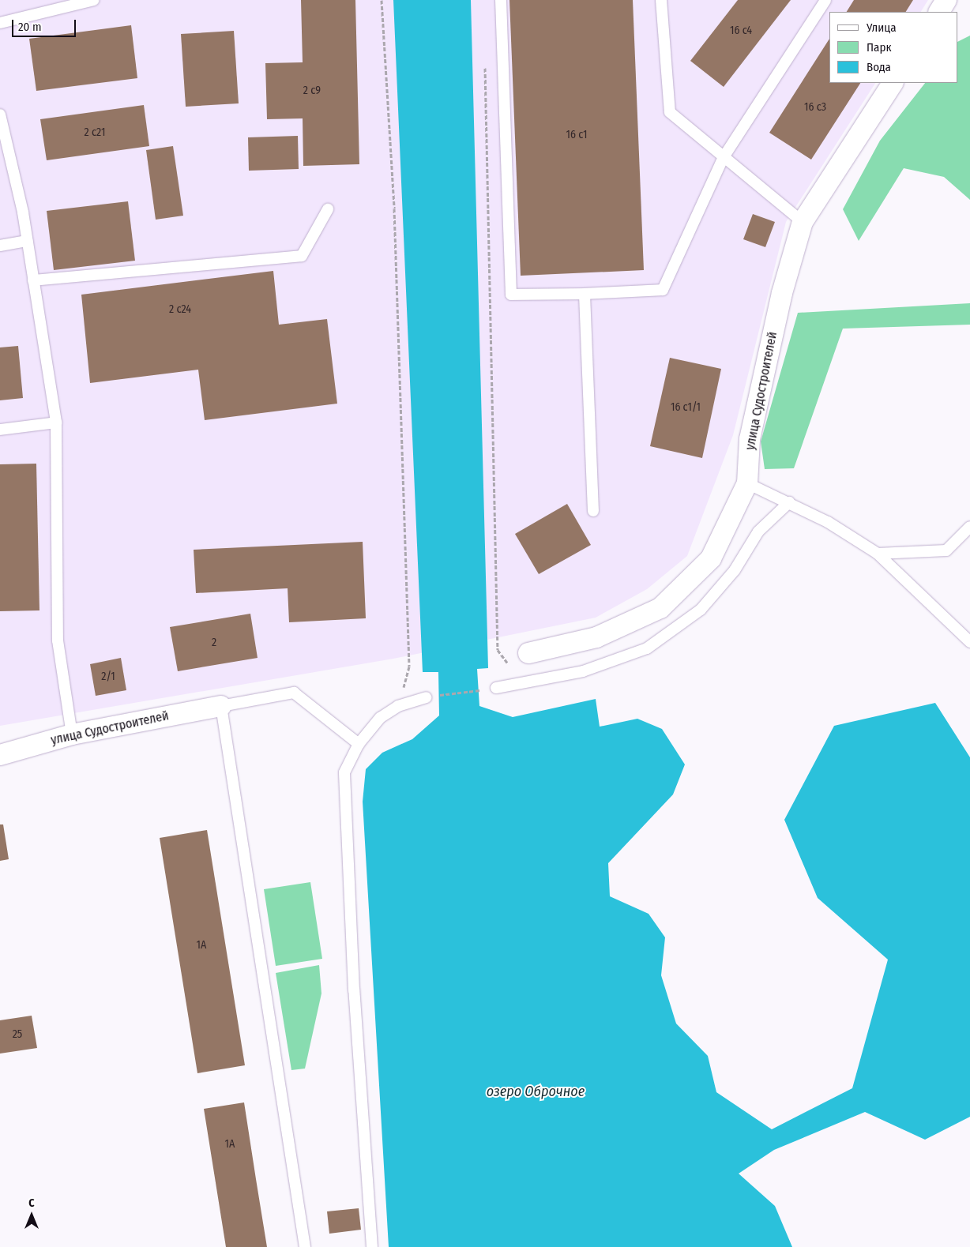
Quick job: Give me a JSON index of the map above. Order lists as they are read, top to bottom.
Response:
{
  "streets": {
    "street": ["улица Судостроителей"]
  },
  "water": ["озеро Оброчное"],
  "house_numbers": [
    "16 с4",
    "2 с9",
    "16 с3",
    "2 с21",
    "16 с1",
    "2 с24",
    "16 с1/1",
    "2",
    "2/1",
    "1А",
    "25",
    "1А"
  ],
  "legend": ["Улица", "Парк", "Вода"],
  "scale_bar": "20 m",
  "north": "top"
}
